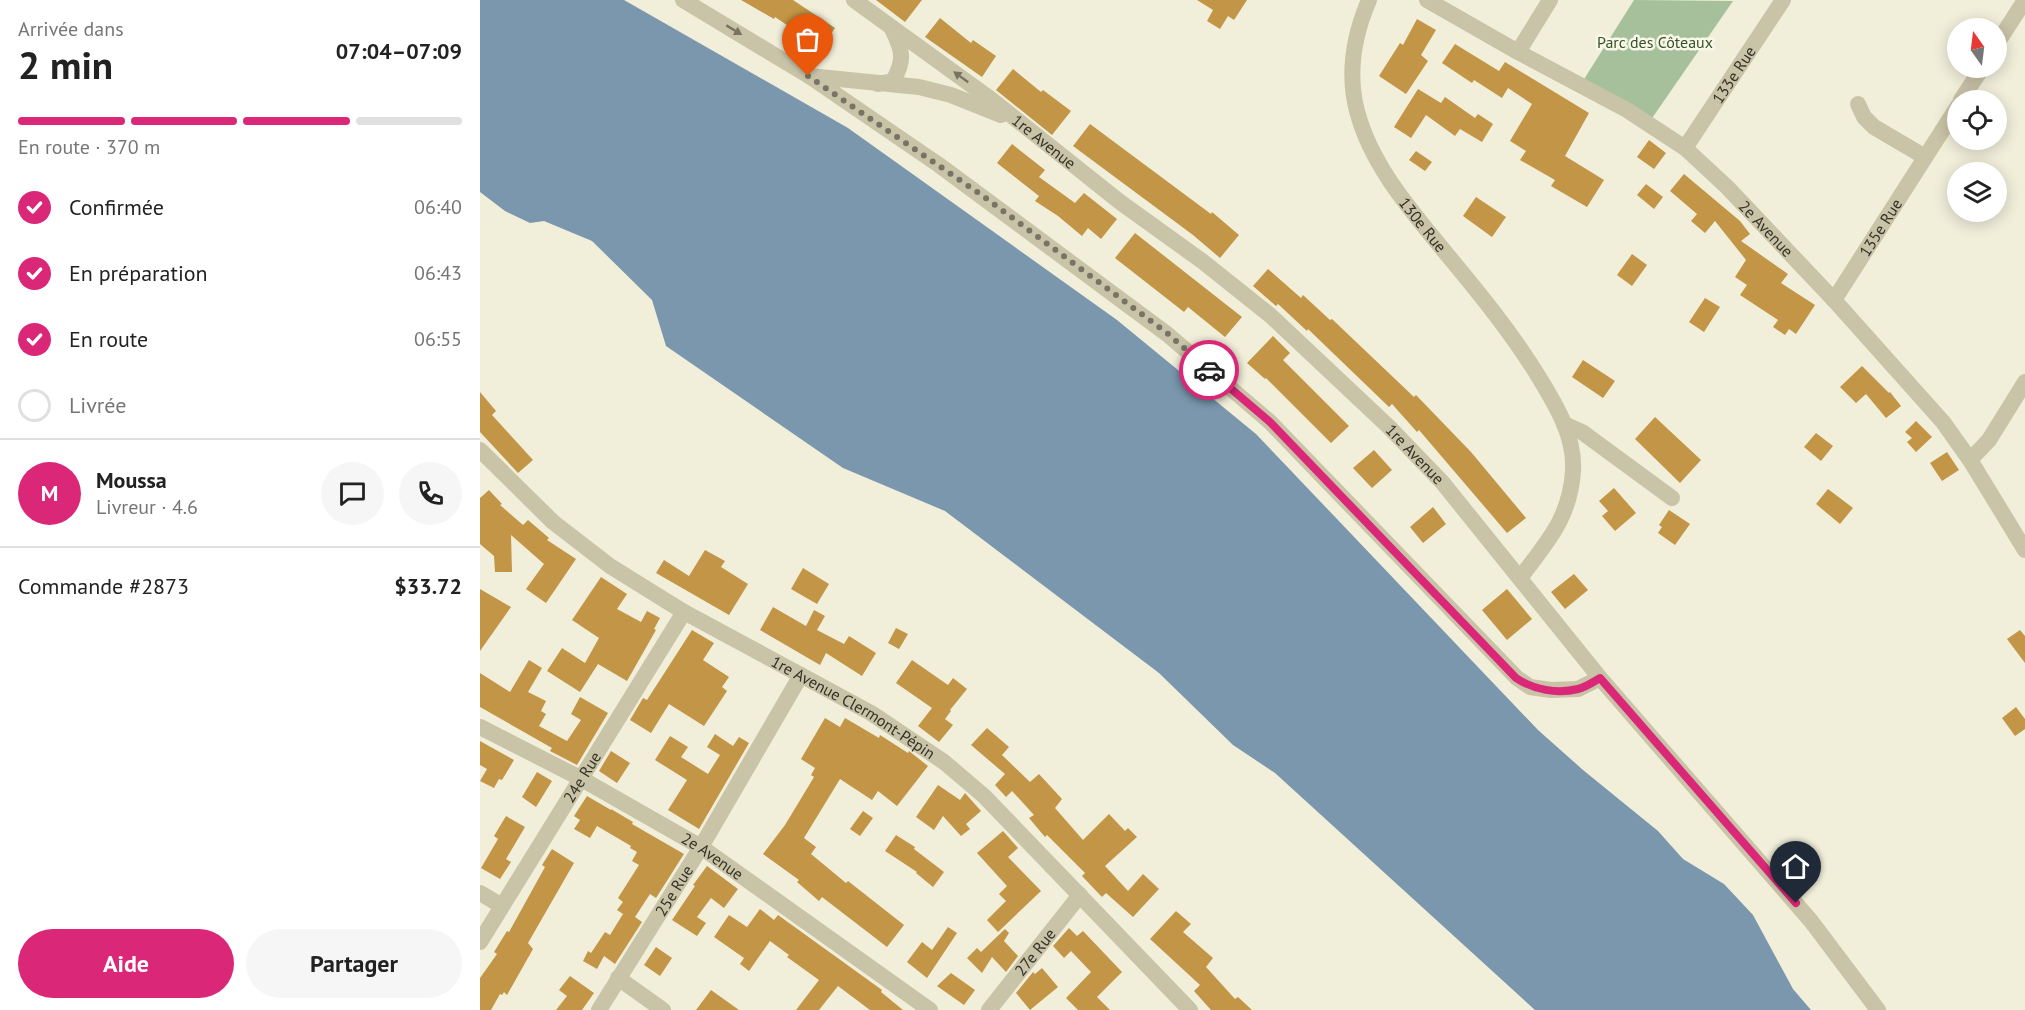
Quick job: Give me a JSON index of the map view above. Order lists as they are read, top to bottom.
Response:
{
  "streets": {
    "street": [
      "133e Rue",
      "1re Avenue",
      "130e Rue",
      "135e Rue",
      "2e Avenue",
      "1re Avenue Clermont-Pépin",
      "24e Rue",
      "25e Rue",
      "27e Rue"
    ]
  },
  "crossings": [
    ["133e Rue", "2e Avenue"],
    ["1re Avenue", "130e Rue"],
    ["135e Rue", "2e Avenue"],
    ["2e Avenue", "24e Rue"],
    ["2e Avenue", "25e Rue"],
    ["1re Avenue Clermont-Pépin", "24e Rue"],
    ["1re Avenue Clermont-Pépin", "25e Rue"],
    ["1re Avenue Clermont-Pépin", "27e Rue"]
  ],
  "parks": ["Parc des Côteaux"],
  "north": "top",
  "page": {
    "heading": ["2 min", "Arrivée dans", "07:04–07:09"],
    "panel": [
      "Moussa",
      "Livreur · 4.6",
      "Commande #2873",
      "$33.72"
    ],
    "bar": "En route · 370 m",
    "list": [
      ["Confirmée", "06:40"],
      ["En préparation", "06:43"],
      ["En route", "06:55"],
      "Livrée"
    ],
    "round": "M",
    "buttons": ["Aide", "Partager"]
  }
}
